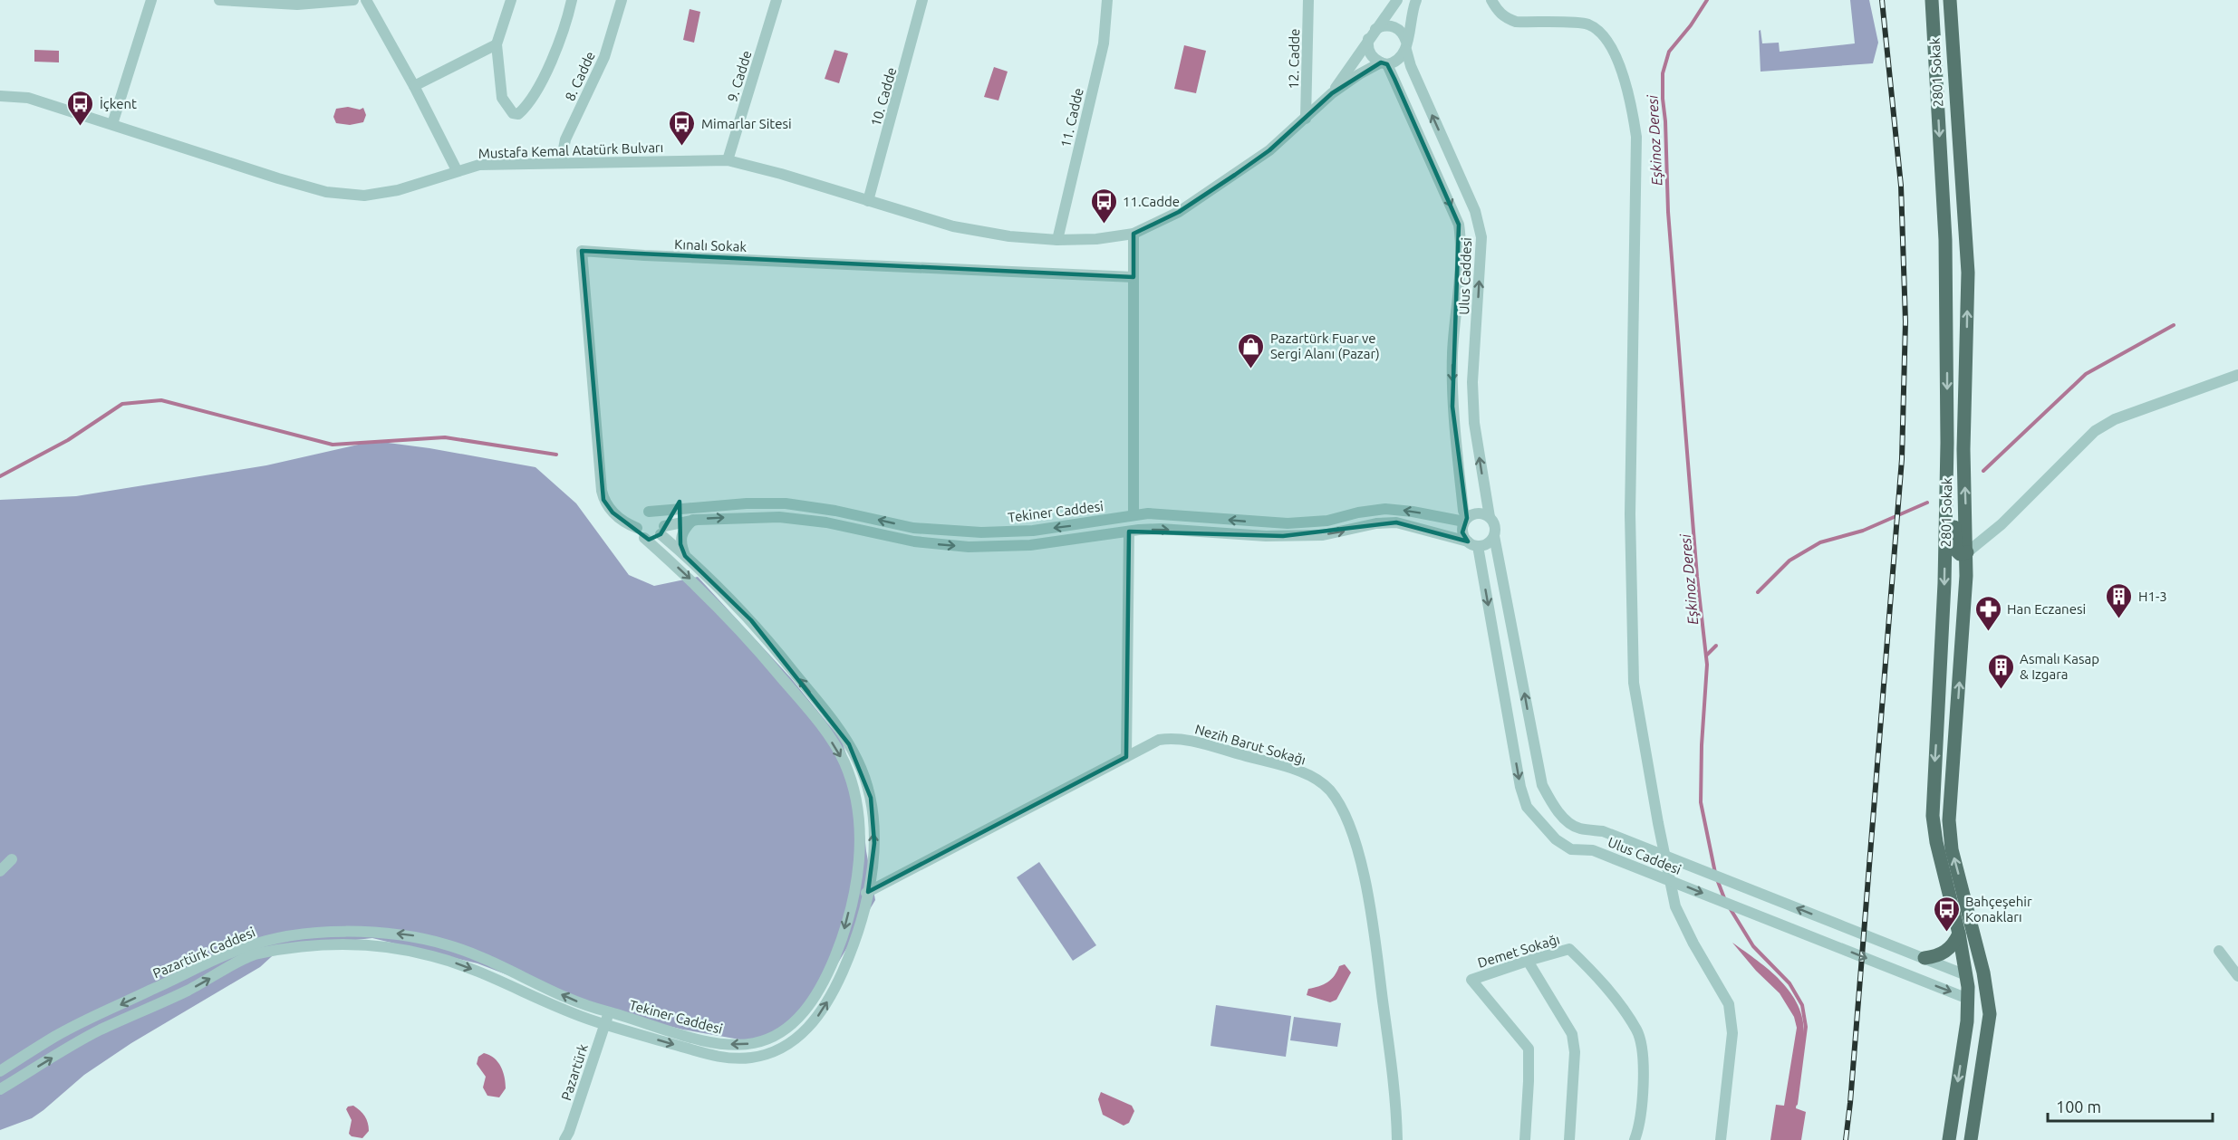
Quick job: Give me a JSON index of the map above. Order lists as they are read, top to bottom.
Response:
{
  "streets": {
    "main road": ["2801 Sokak"],
    "street": [
      "12. Cadde",
      "8. Cadde",
      "9. Cadde",
      "10. Cadde",
      "11. Cadde",
      "Mustafa Kemal Atatürk Bulvarı",
      "Kınalı Sokak",
      "Ulus Caddesi",
      "Tekiner Caddesi",
      "Nezih Barut Sokağı",
      "Demet Sokağı",
      "Pazartürk Caddesi",
      "Pazartürk"
    ]
  },
  "crossings": [
    ["12. Cadde", "Mustafa Kemal Atatürk Bulvarı"],
    ["2801 Sokak", "Ulus Caddesi"],
    ["8. Cadde", "Mustafa Kemal Atatürk Bulvarı"],
    ["9. Cadde", "Mustafa Kemal Atatürk Bulvarı"],
    ["10. Cadde", "Mustafa Kemal Atatürk Bulvarı"],
    ["11. Cadde", "Mustafa Kemal Atatürk Bulvarı"],
    ["Kınalı Sokak", "Tekiner Caddesi"],
    ["Ulus Caddesi", "Tekiner Caddesi"],
    ["Tekiner Caddesi", "Nezih Barut Sokağı"],
    ["Tekiner Caddesi", "Pazartürk Caddesi"],
    ["Tekiner Caddesi", "Pazartürk"],
    ["Pazartürk Caddesi", "Pazartürk"]
  ],
  "water": ["Eşkinoz Deresi"],
  "places": {
    "bus stop": [
      "İçkent",
      "Mimarlar Sitesi",
      "11.Cadde",
      "Bahçeşehir Konakları"
    ],
    "shop": ["Pazartürk Fuar ve Sergi Alanı (Pazar)"],
    "building": ["H1-3", "Asmalı Kasap & Izgara"],
    "pharmacy": ["Han Eczanesi"]
  },
  "scale_bar": "100 m"
}
